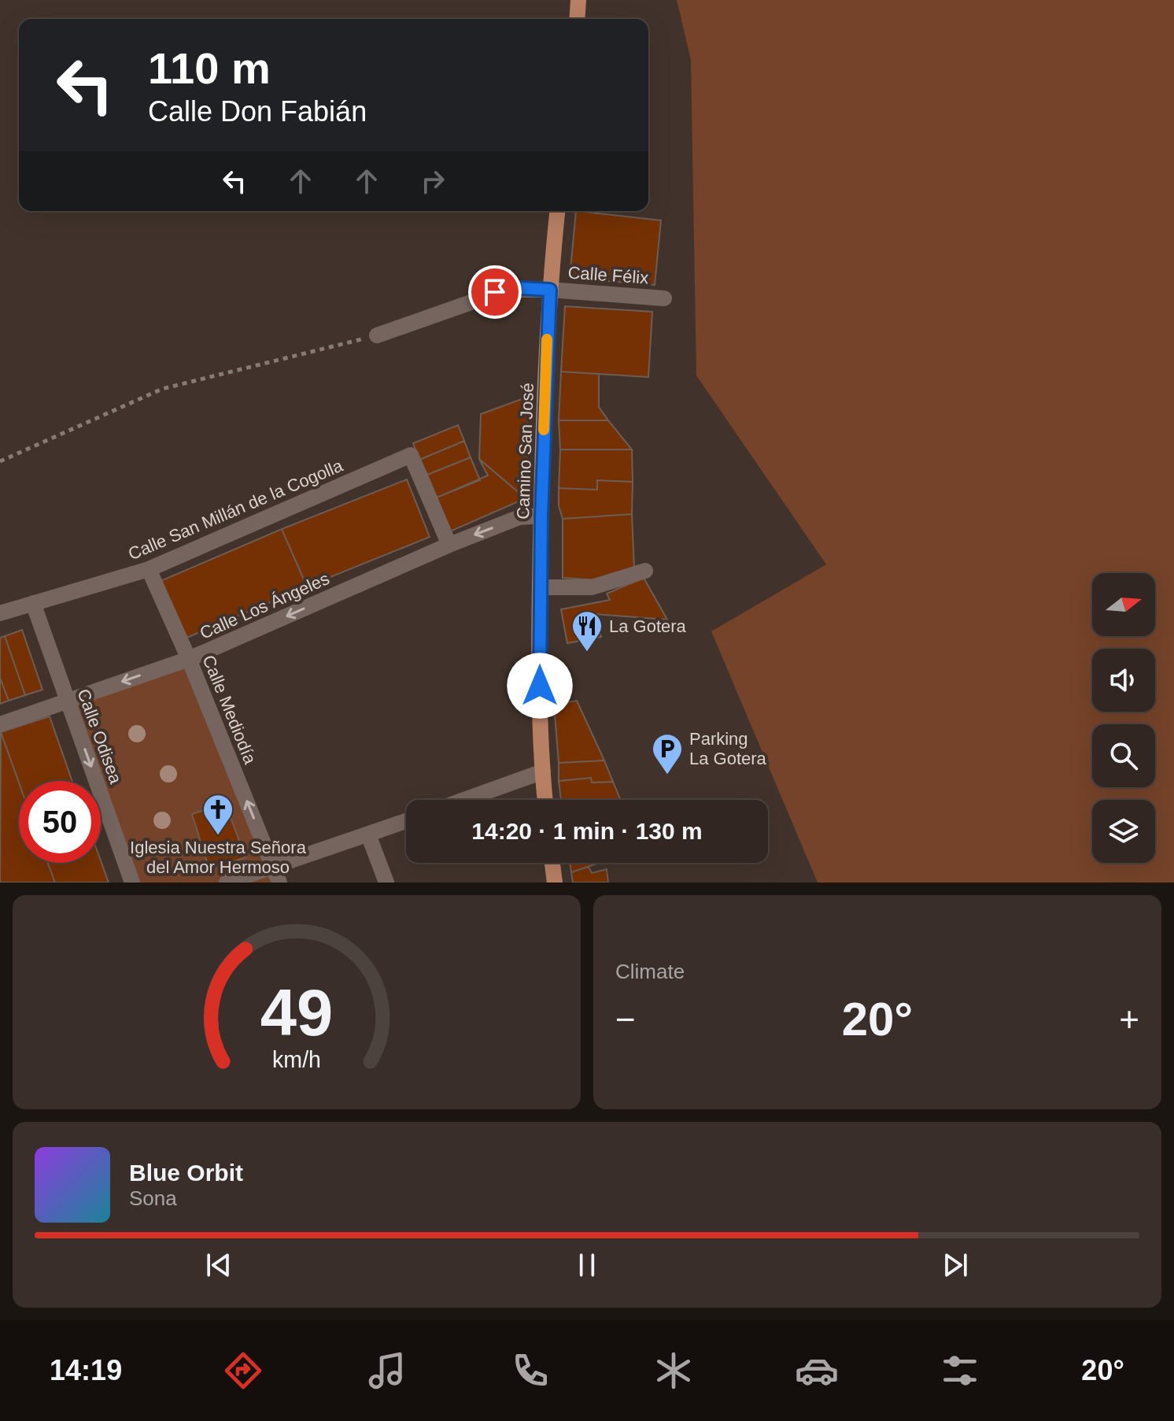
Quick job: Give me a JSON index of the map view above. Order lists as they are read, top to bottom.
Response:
{
  "streets": {
    "main road": ["Camino San José"],
    "street": [
      "Calle Félix",
      "Calle San Millán de la Cogolla",
      "Calle Los Ángeles",
      "Calle Mediodía",
      "Calle Odisea"
    ]
  },
  "crossings": [
    ["Calle Félix", "Camino San José"],
    ["Camino San José", "Calle Los Ángeles"],
    ["Calle San Millán de la Cogolla", "Calle Los Ángeles"],
    ["Calle San Millán de la Cogolla", "Calle Mediodía"],
    ["Calle San Millán de la Cogolla", "Calle Odisea"],
    ["Calle Los Ángeles", "Calle Mediodía"],
    ["Calle Los Ángeles", "Calle Odisea"]
  ],
  "one_way": ["Calle Los Ángeles", "Calle Mediodía", "Calle Odisea"],
  "places": {
    "restaurant": ["La Gotera"],
    "parking": ["Parking La Gotera"],
    "church": ["Iglesia Nuestra Señora del Amor Hermoso"]
  },
  "north": "right",
  "page": {
    "turn": ["110 m", "Calle Don Fabián"],
    "limit": "50",
    "trip": "14:20 · 1 min · 130 m",
    "tile": "Climate",
    "heat": ["−", "20°", "+"],
    "song": ["Blue Orbit", "Sona"],
    "tabs": ["14:19", "20°"],
    "gauge": ["49", "km/h"]
  }
}
